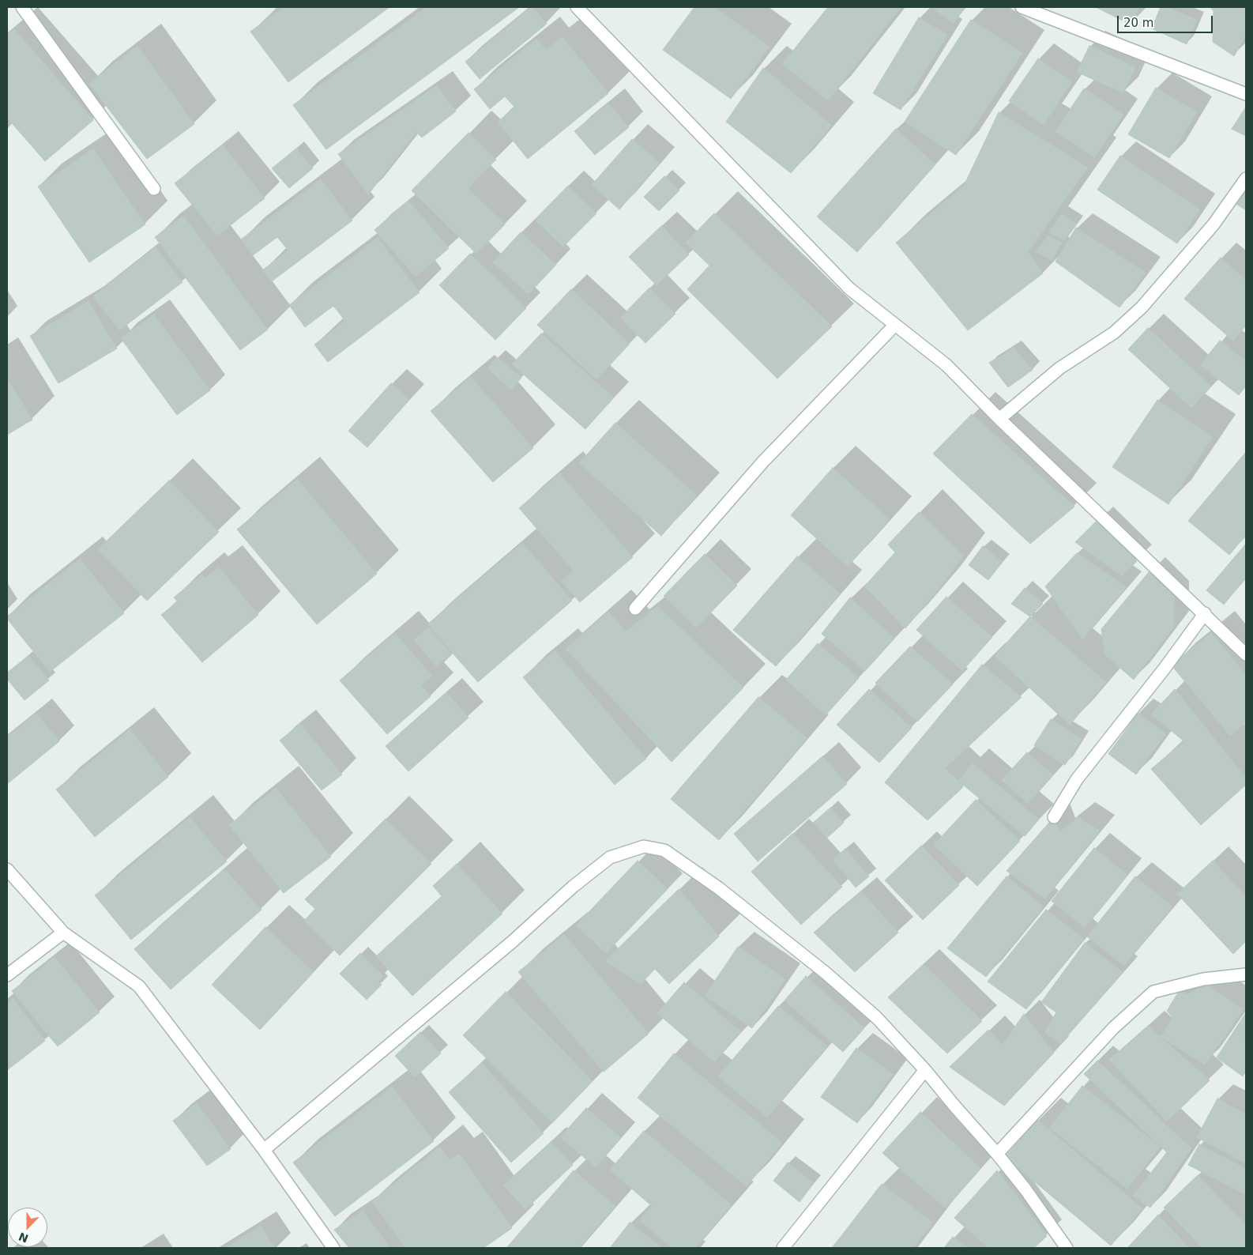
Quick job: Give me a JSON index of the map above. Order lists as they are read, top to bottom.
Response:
{
  "scale_bar": "20 m",
  "north": "bottom"
}
